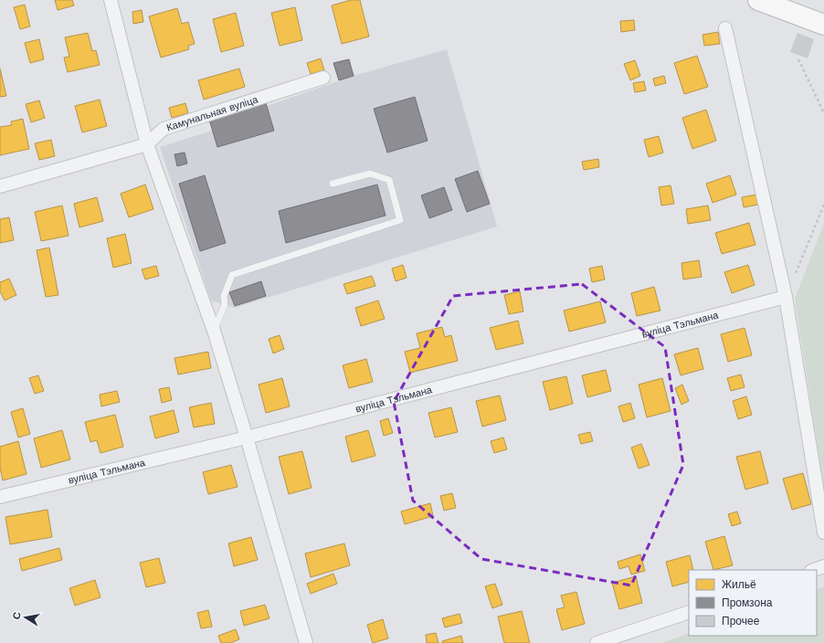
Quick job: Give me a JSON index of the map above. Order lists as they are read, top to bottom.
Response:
{
  "streets": {
    "street": ["Камунальная вуліца", "вуліца Тэльмана"]
  },
  "legend": ["Жильё", "Промзона", "Прочее"],
  "north": "left"
}
